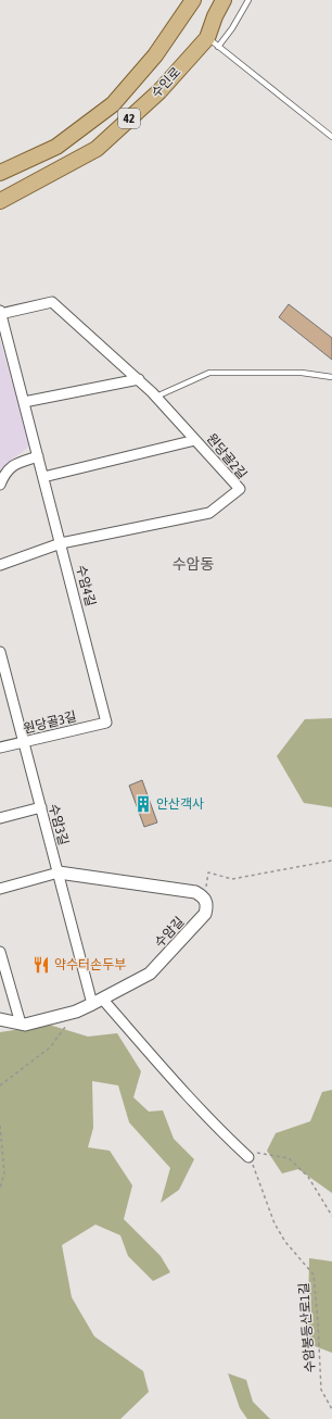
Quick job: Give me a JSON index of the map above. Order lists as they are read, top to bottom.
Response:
{
  "streets": {
    "main road": ["수인로", "42"],
    "street": [
      "원당골2길",
      "수암4길",
      "원당골3길",
      "수암3길",
      "수암길"
    ],
    "path": ["수암봉등산로1길"]
  },
  "crossings": [
    ["원당골2길", "수암4길"],
    ["수암4길", "원당골3길"],
    ["원당골3길", "수암3길"],
    ["수암3길", "수암길"]
  ],
  "districts": ["수암동"],
  "places": {
    "building": ["안산객사"],
    "restaurant": ["약수터손두부"]
  }
}
